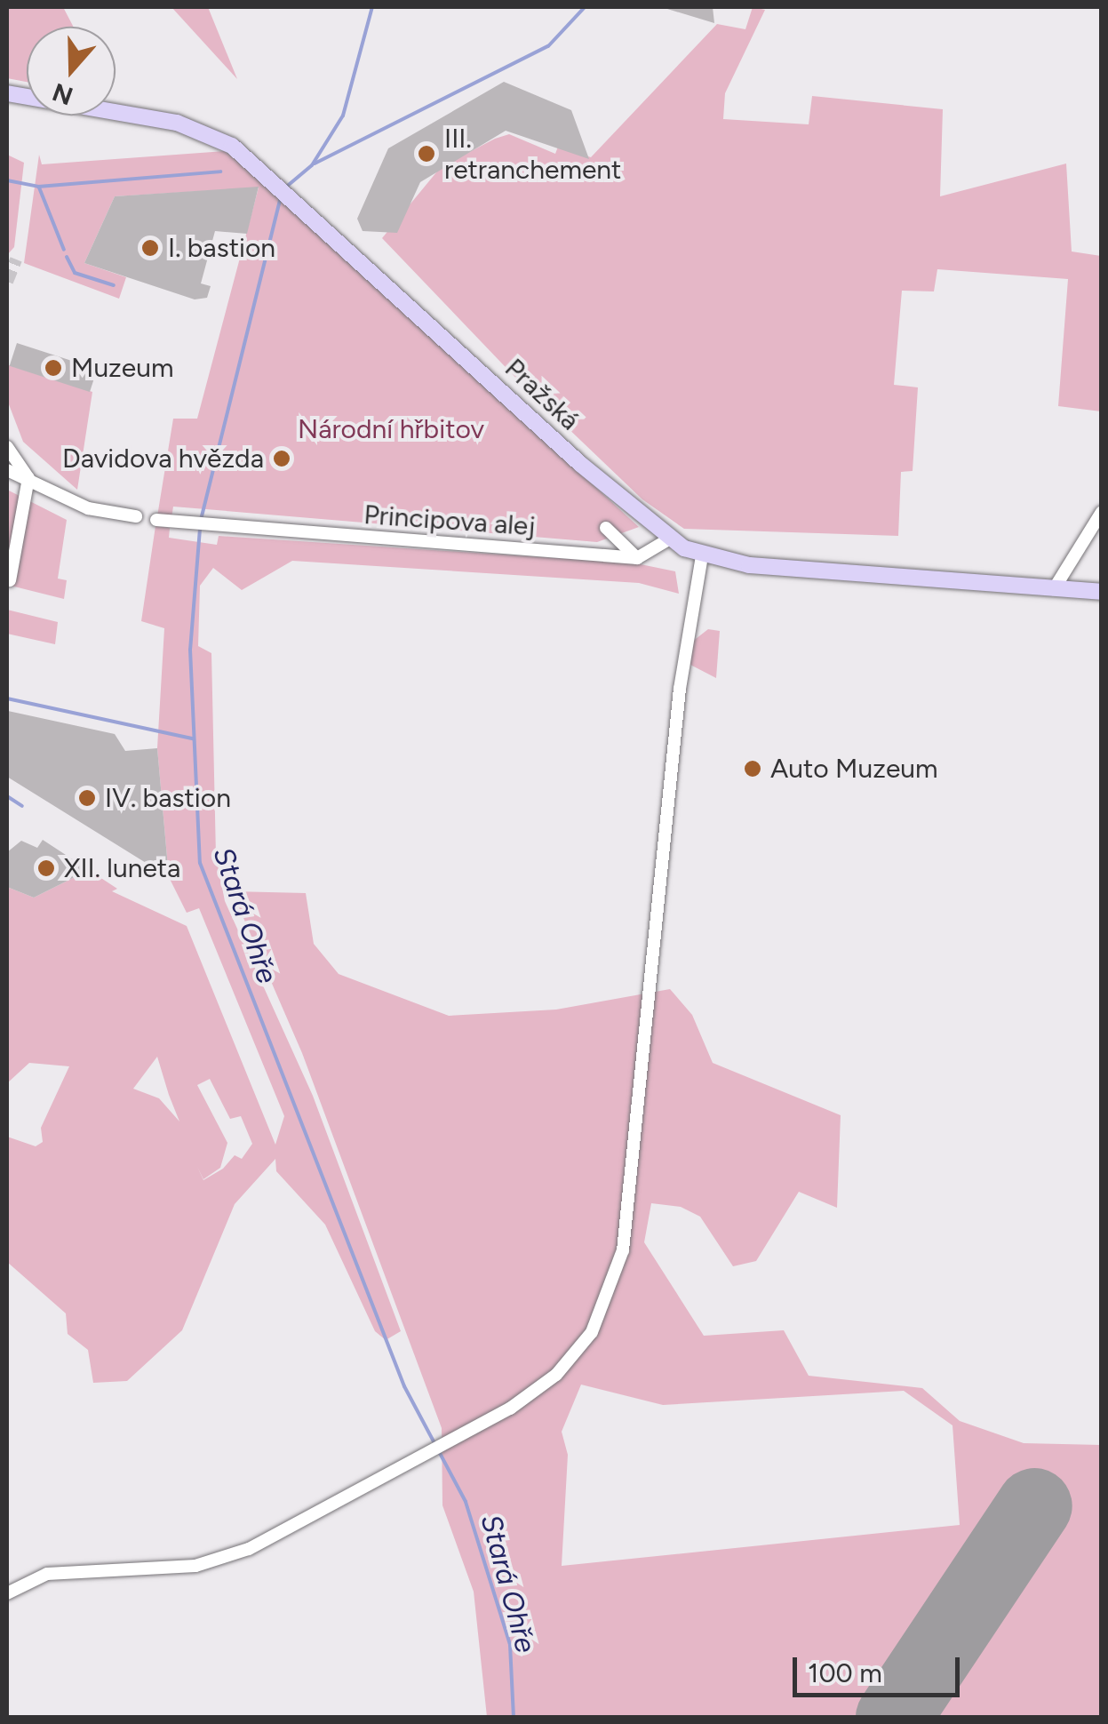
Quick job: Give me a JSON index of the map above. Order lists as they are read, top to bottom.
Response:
{
  "streets": {
    "main road": ["Pražská"],
    "street": ["Principova alej"]
  },
  "water": ["Stará Ohře"],
  "parks": ["Národní hřbitov"],
  "places": [
    "III. retranchement",
    "I. bastion",
    "Muzeum",
    "Davidova hvězda",
    "Auto Muzeum",
    "IV. bastion",
    "XII. luneta"
  ],
  "scale_bar": "100 m",
  "north": "bottom"
}
